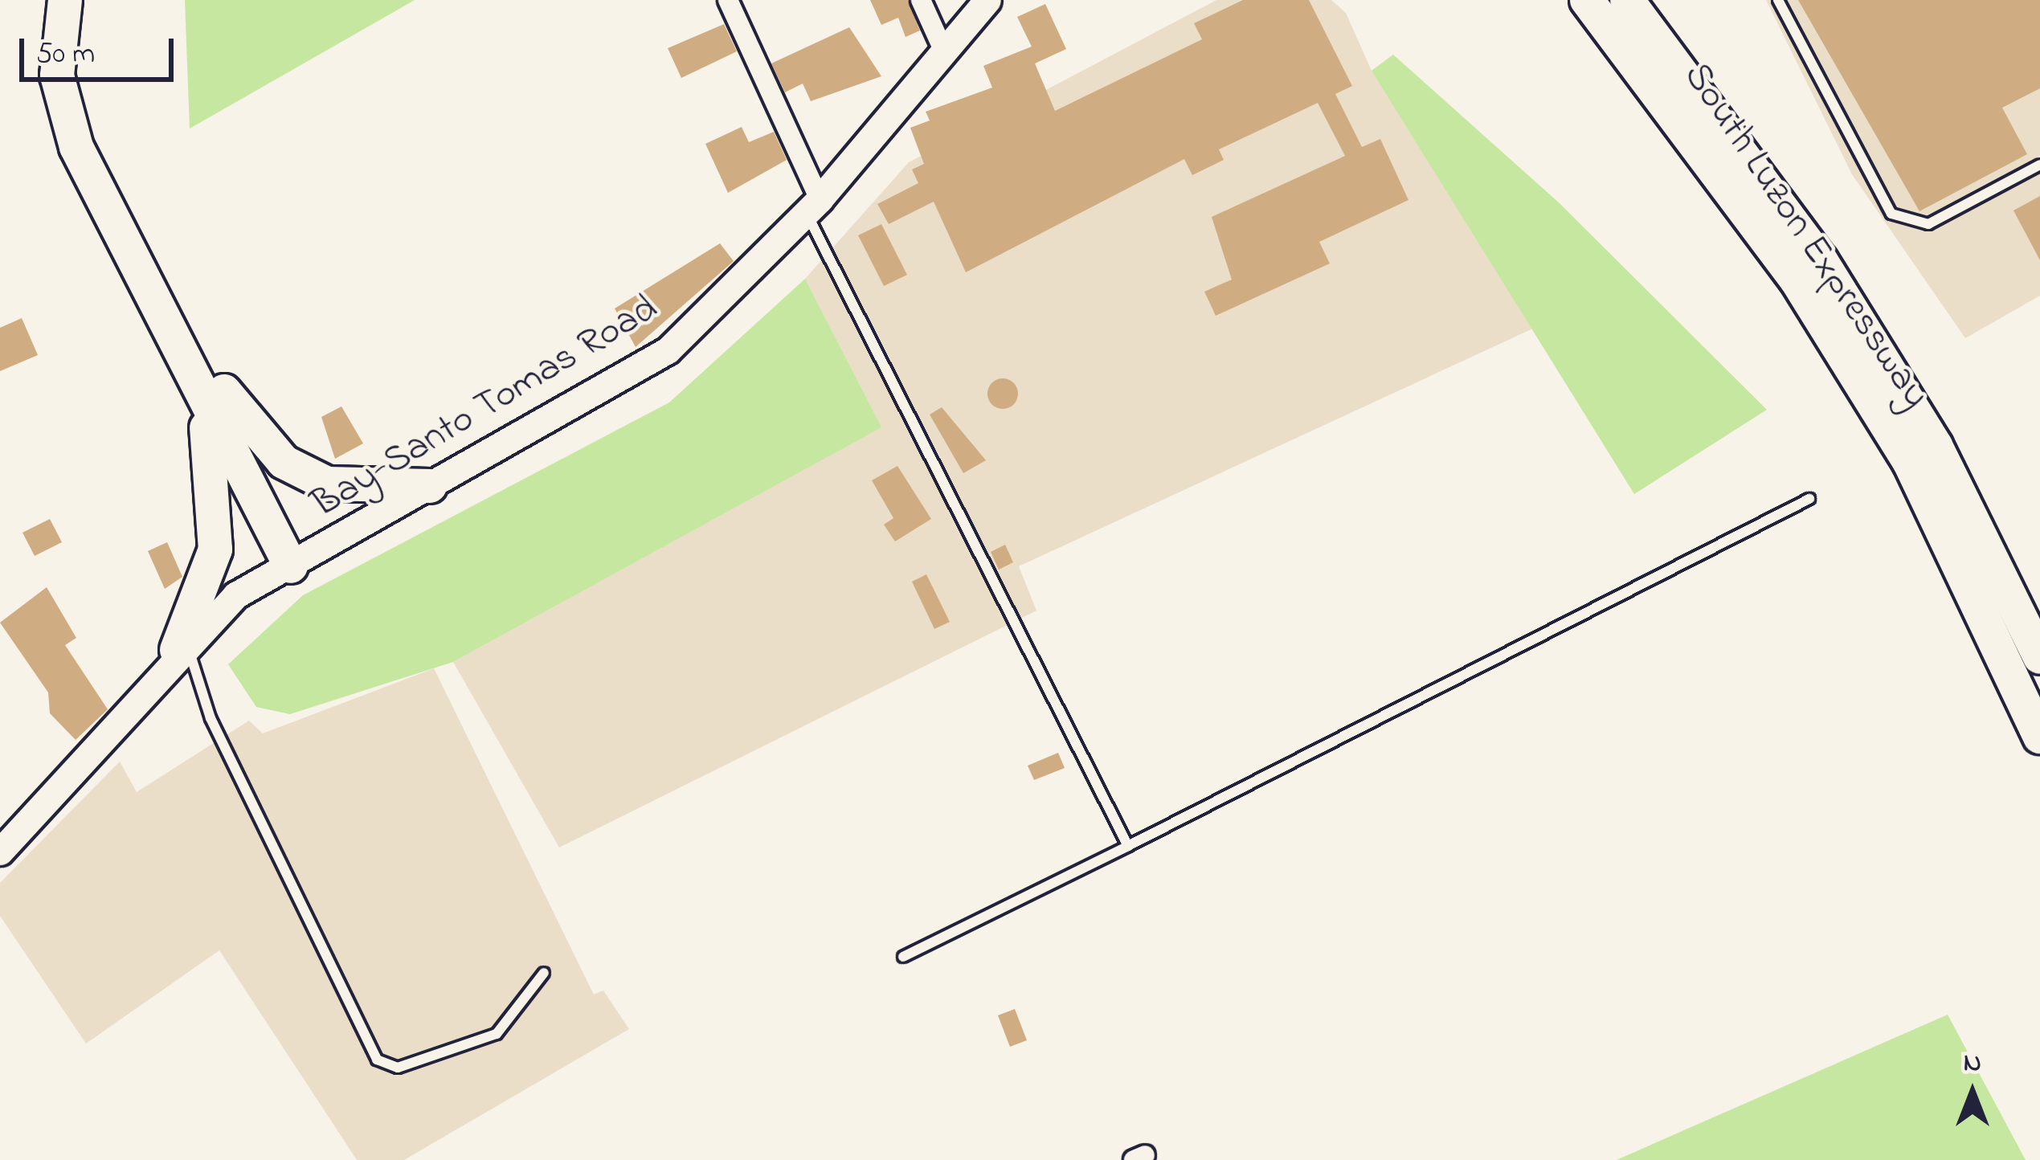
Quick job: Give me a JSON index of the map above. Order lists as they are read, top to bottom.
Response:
{
  "streets": {
    "highway": ["South Luzon Expressway"],
    "main road": ["Bay-Santo Tomas Road"]
  },
  "scale_bar": "50 m",
  "north": "top"
}
